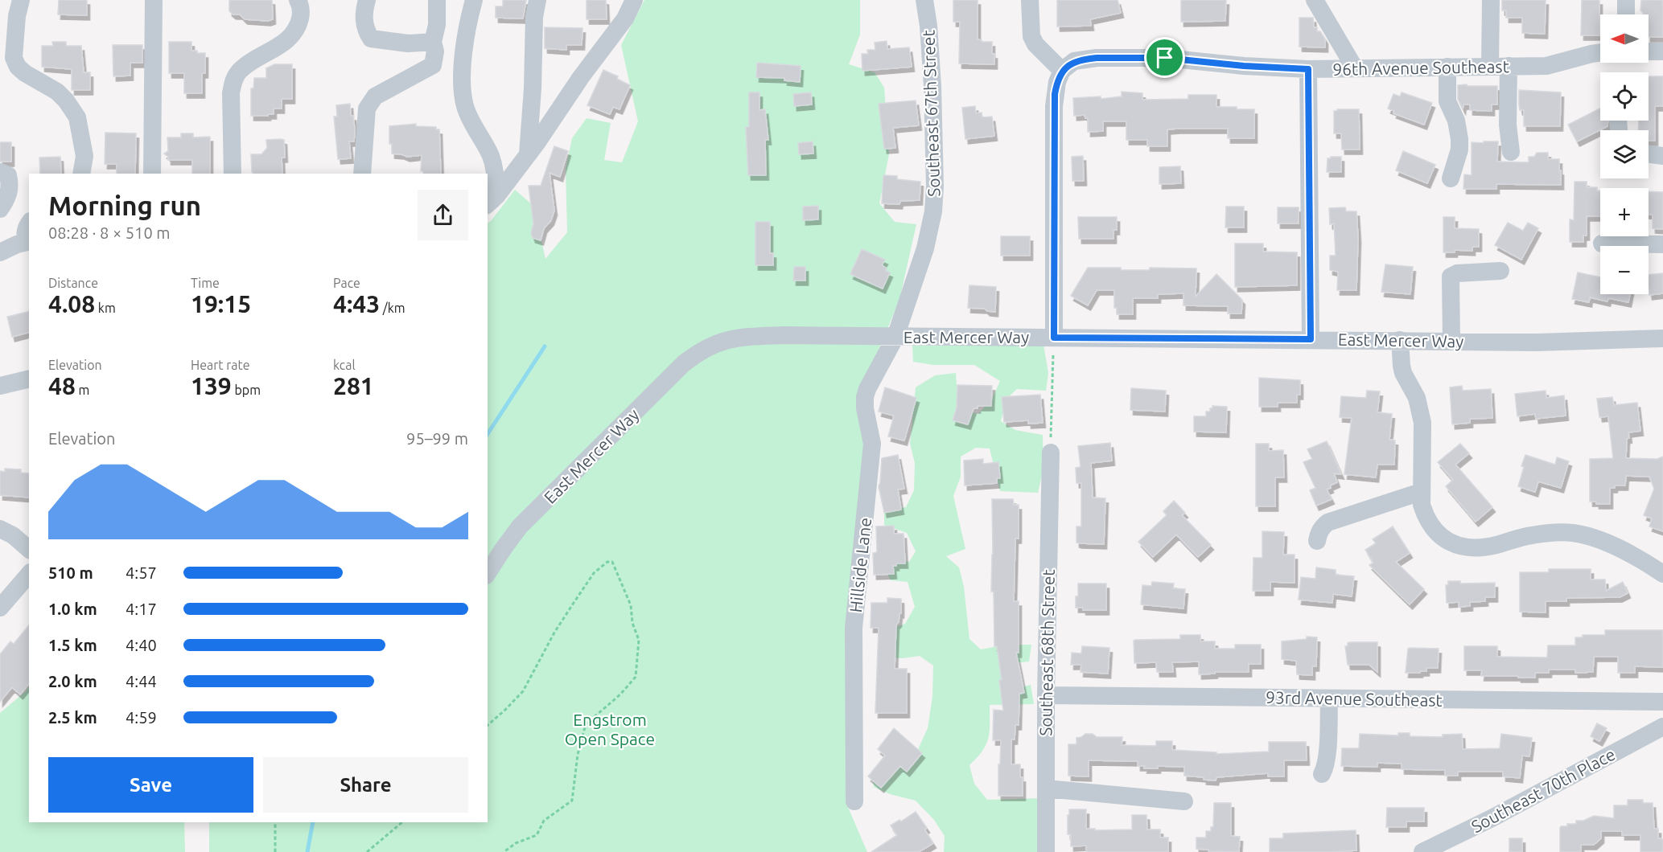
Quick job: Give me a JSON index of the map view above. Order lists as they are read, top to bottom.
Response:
{
  "streets": {
    "street": [
      "96th Avenue Southeast",
      "Southeast 67th Street",
      "East Mercer Way",
      "Hillside Lane",
      "Southeast 68th Street",
      "93rd Avenue Southeast",
      "Southeast 70th Place"
    ]
  },
  "crossings": [
    ["Southeast 67th Street", "East Mercer Way"],
    ["Southeast 67th Street", "Hillside Lane"],
    ["East Mercer Way", "Hillside Lane"],
    ["Southeast 68th Street", "93rd Avenue Southeast"]
  ],
  "parks": ["Engstrom Open Space"],
  "north": "left",
  "page": {
    "map_buttons": ["+", "−"],
    "heading": ["Morning run", "08:28 · 8 × 510 m"],
    "stats": [
      ["Distance", "4.08 km"],
      ["Time", "19:15"],
      ["Pace", "4:43 /km"],
      ["Elevation", "48 m"],
      ["Heart rate", "139 bpm"],
      ["kcal", "281"]
    ],
    "chart": ["Elevation", "95–99 m"],
    "list": [
      {
        "name": "510 m",
        "note": "4:57"
      },
      {
        "name": "1.0 km",
        "note": "4:17"
      },
      {
        "name": "1.5 km",
        "note": "4:40"
      },
      {
        "name": "2.0 km",
        "note": "4:44"
      },
      {
        "name": "2.5 km",
        "note": "4:59"
      }
    ],
    "buttons": ["Save", "Share"]
  }
}
